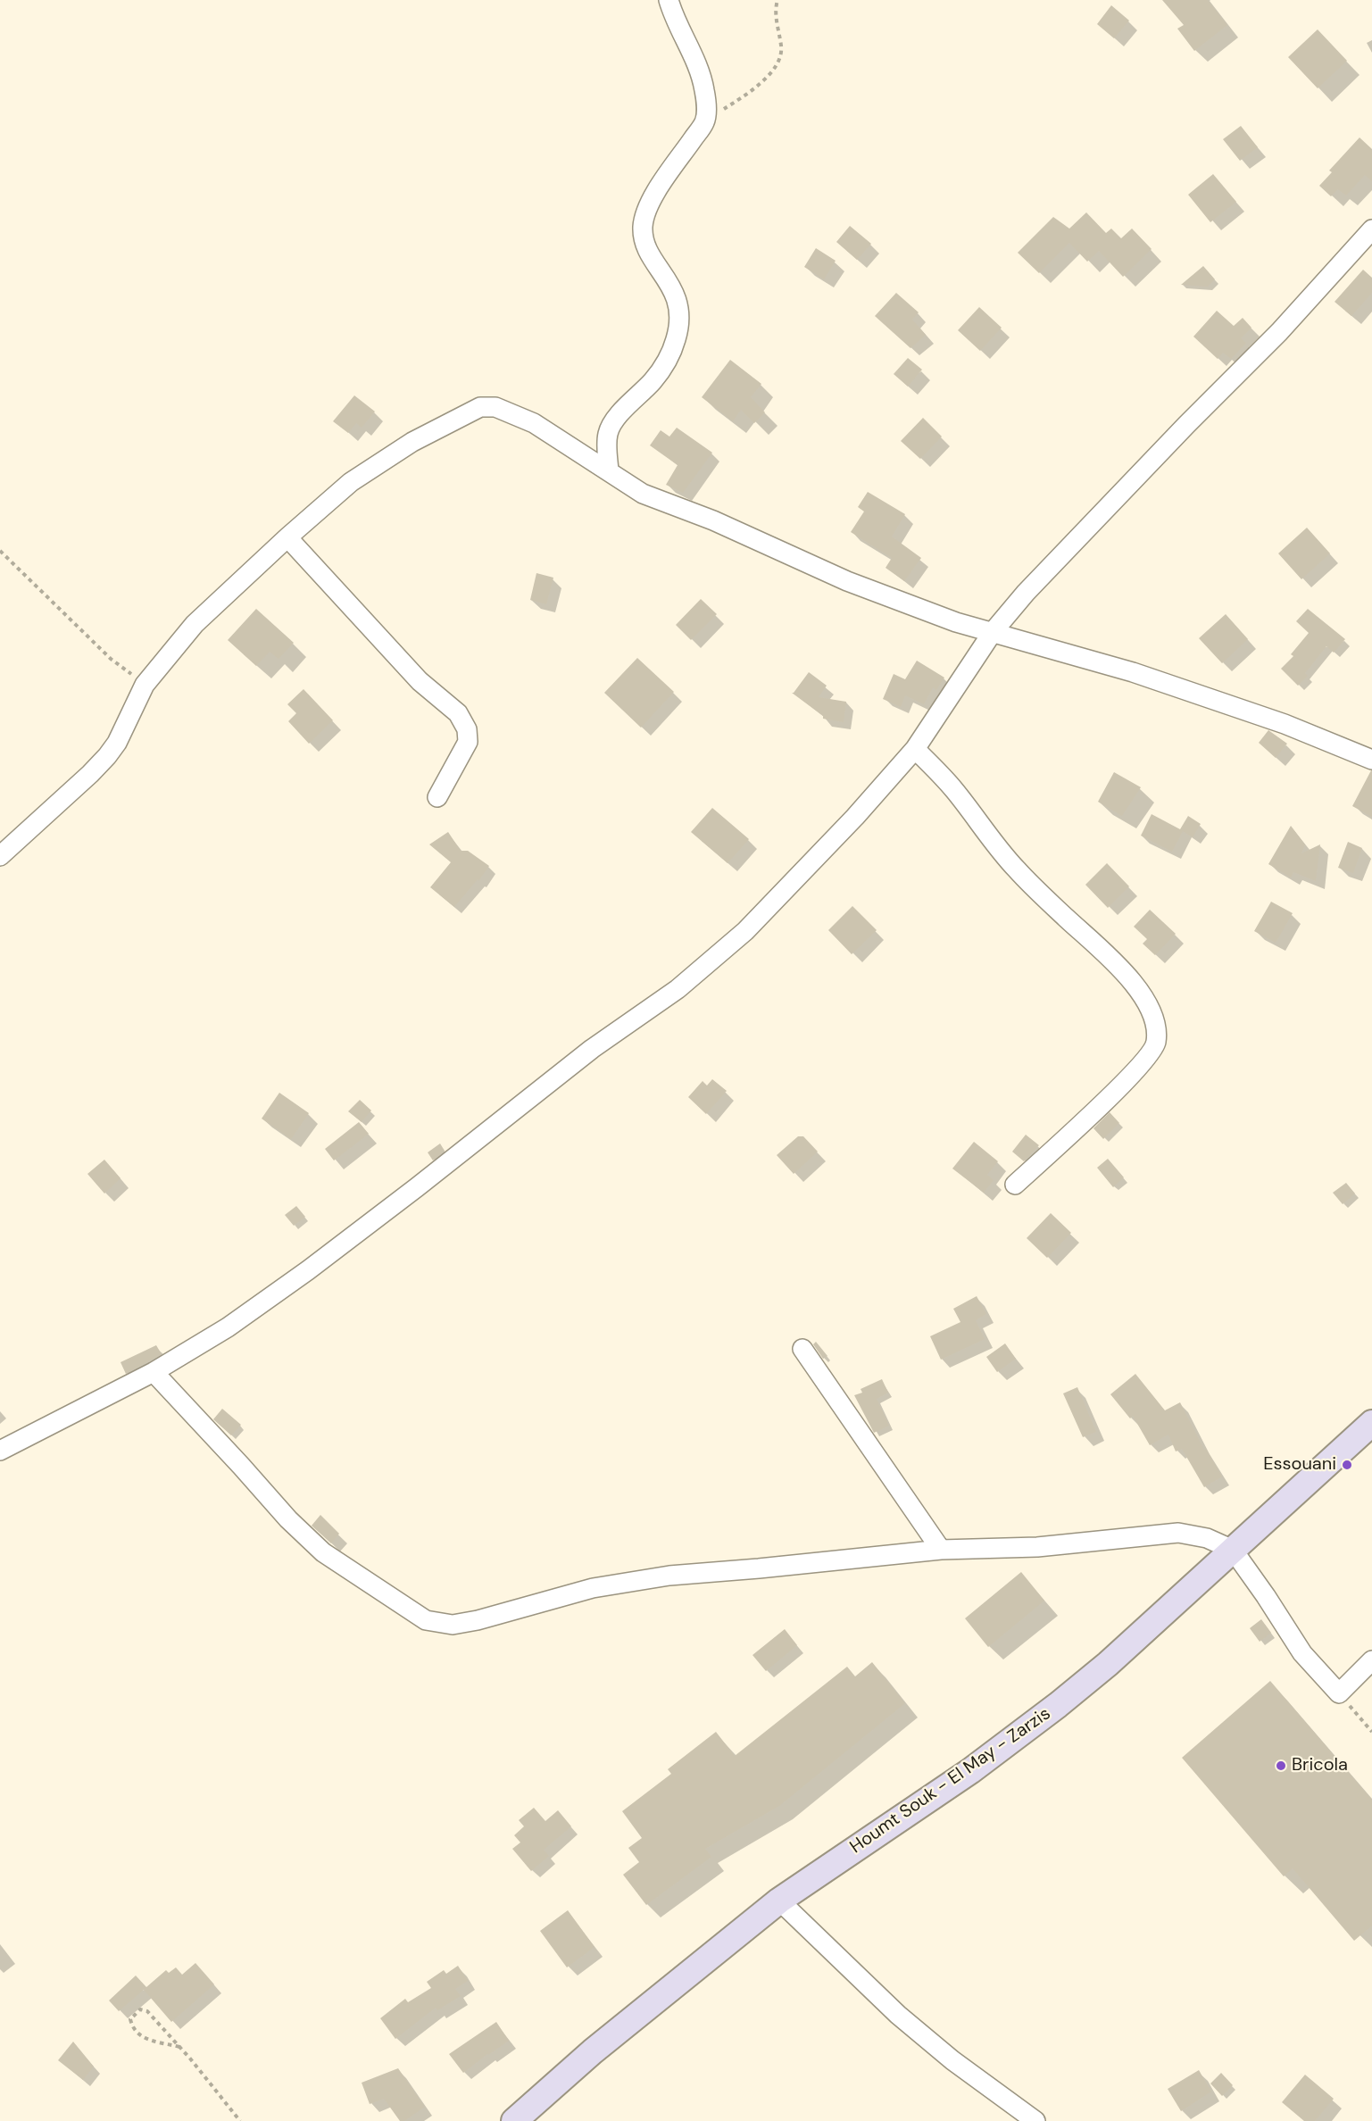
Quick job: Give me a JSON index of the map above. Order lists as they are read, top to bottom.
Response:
{
  "streets": {
    "main road": ["Houmt Souk - El May - Zarzis"]
  },
  "places": ["Essouani", "Bricola"]
}
